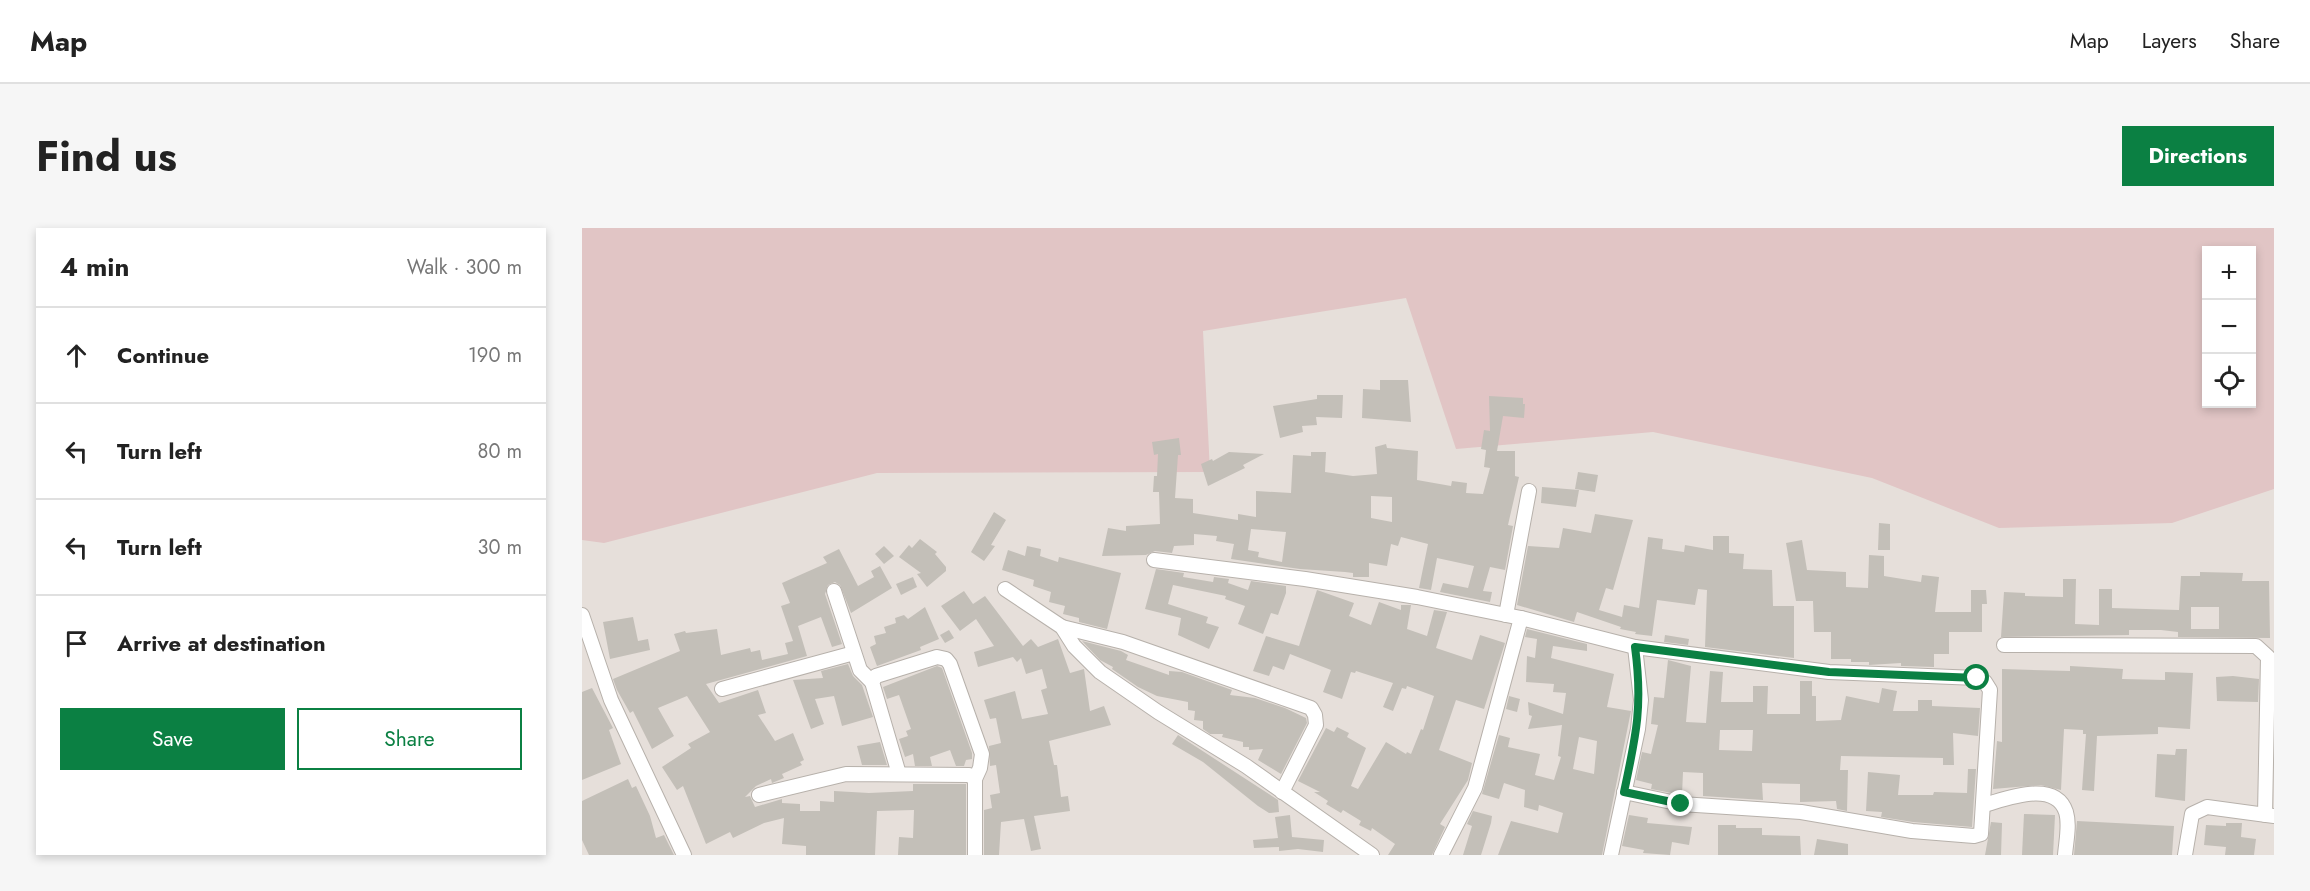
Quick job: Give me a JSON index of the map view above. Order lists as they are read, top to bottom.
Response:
{
  "page": {
    "header": "Map",
    "nav": ["Map", "Layers", "Share"],
    "title": "Find us",
    "buttons": [
      "Directions",
      ["Save", "Share"]
    ],
    "heading": ["4 min", "Walk · 300 m"],
    "map_buttons": ["+", "−"],
    "list": [
      ["Continue", "190 m"],
      ["Turn left", "80 m"],
      ["Turn left", "30 m"],
      "Arrive at destination"
    ]
  }
}
